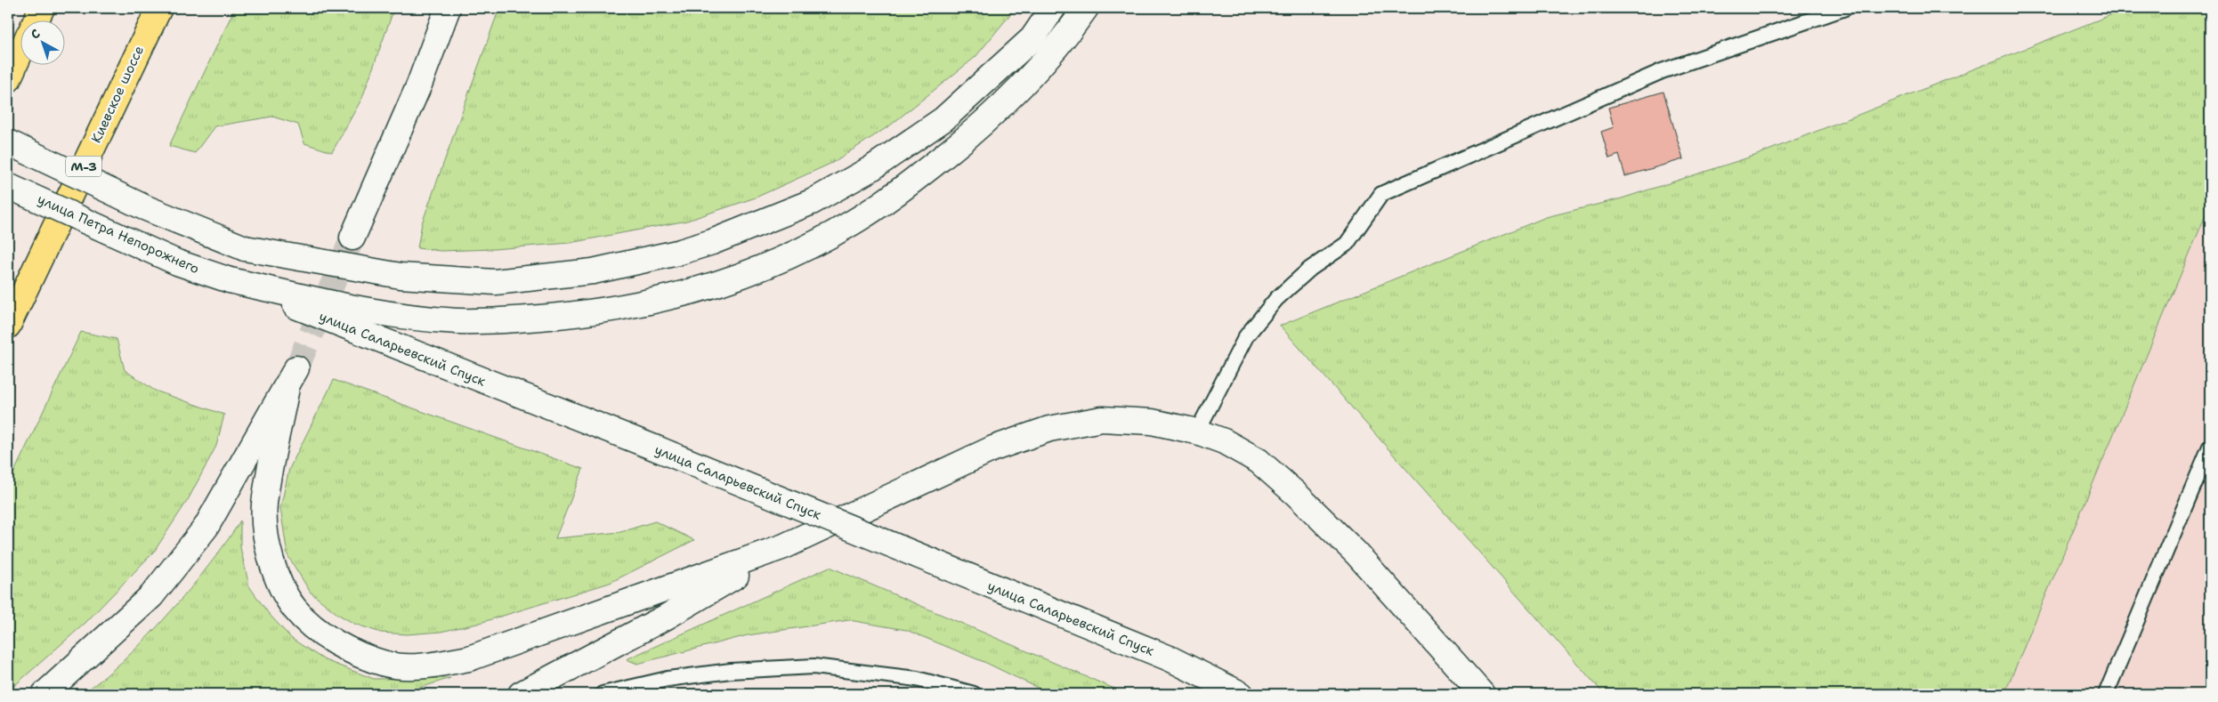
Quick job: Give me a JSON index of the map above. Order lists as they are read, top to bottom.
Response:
{
  "streets": {
    "highway": ["Киевское шоссе", "М-3"],
    "main road": ["улица Петра Непорожнего", "улица Саларьевский Спуск"]
  },
  "crossings": [
    ["улица Петра Непорожнего", "улица Саларьевский Спуск"]
  ],
  "north": "top left"
}
